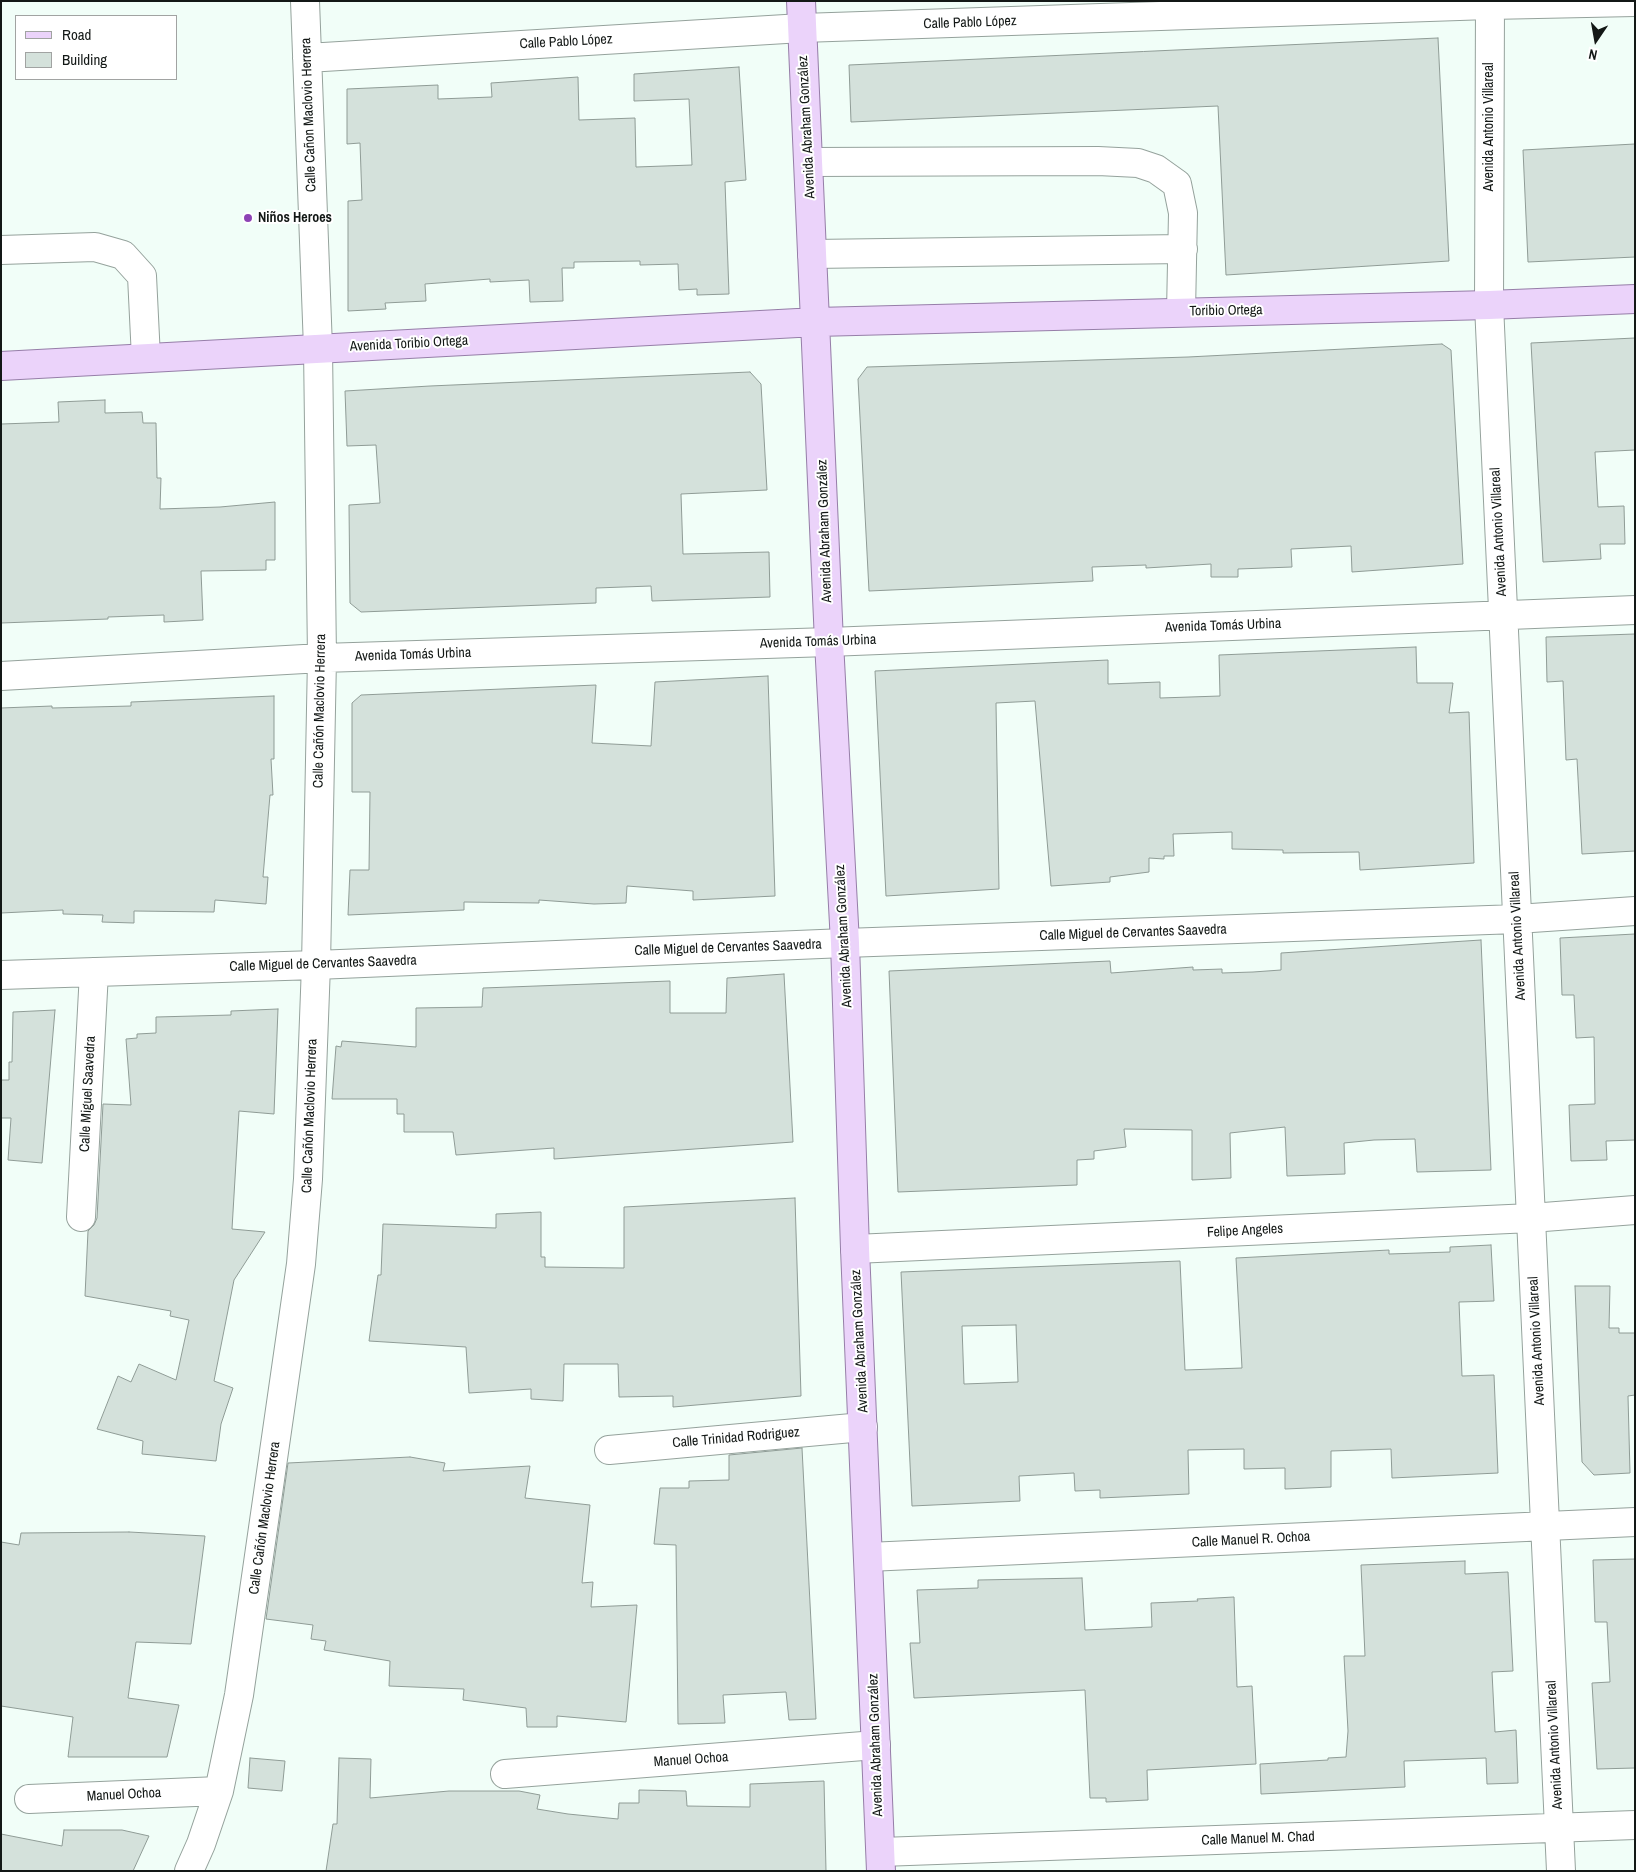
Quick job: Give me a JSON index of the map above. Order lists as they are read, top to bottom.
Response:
{
  "streets": {
    "main road": ["Avenida Abraham González", "Toribio Ortega", "Avenida Toribio Ortega"],
    "street": [
      "Calle Pablo López",
      "Calle Cañon Maclovio Herrera",
      "Avenida Antonio Villareal",
      "Avenida Tomás Urbina",
      "Calle Cañón Maclovio Herrera",
      "Calle Miguel de Cervantes Saavedra",
      "Calle Miguel Saavedra",
      "Felipe Angeles",
      "Calle Trinidad Rodriguez",
      "Calle Manuel R. Ochoa",
      "Manuel Ochoa",
      "Calle Manuel M. Chad"
    ]
  },
  "crossings": [
    ["Calle Pablo López", "Calle Cañon Maclovio Herrera"],
    ["Calle Pablo López", "Avenida Abraham González"],
    ["Calle Pablo López", "Avenida Antonio Villareal"],
    ["Calle Cañon Maclovio Herrera", "Avenida Toribio Ortega"],
    ["Calle Cañon Maclovio Herrera", "Calle Cañón Maclovio Herrera"],
    ["Avenida Abraham González", "Toribio Ortega"],
    ["Avenida Abraham González", "Avenida Toribio Ortega"],
    ["Avenida Abraham González", "Avenida Tomás Urbina"],
    ["Avenida Abraham González", "Calle Miguel de Cervantes Saavedra"],
    ["Avenida Abraham González", "Felipe Angeles"],
    ["Avenida Abraham González", "Calle Trinidad Rodriguez"],
    ["Avenida Abraham González", "Calle Manuel R. Ochoa"],
    ["Avenida Abraham González", "Manuel Ochoa"],
    ["Avenida Abraham González", "Calle Manuel M. Chad"],
    ["Avenida Antonio Villareal", "Toribio Ortega"],
    ["Avenida Antonio Villareal", "Avenida Tomás Urbina"],
    ["Avenida Antonio Villareal", "Calle Miguel de Cervantes Saavedra"],
    ["Avenida Antonio Villareal", "Felipe Angeles"],
    ["Avenida Antonio Villareal", "Calle Manuel R. Ochoa"],
    ["Avenida Antonio Villareal", "Calle Manuel M. Chad"],
    ["Toribio Ortega", "Avenida Toribio Ortega"],
    ["Avenida Toribio Ortega", "Calle Cañón Maclovio Herrera"],
    ["Avenida Tomás Urbina", "Calle Cañón Maclovio Herrera"],
    ["Calle Cañón Maclovio Herrera", "Calle Miguel de Cervantes Saavedra"],
    ["Calle Cañón Maclovio Herrera", "Manuel Ochoa"],
    ["Calle Miguel de Cervantes Saavedra", "Calle Miguel Saavedra"]
  ],
  "places": ["Niños Heroes"],
  "legend": ["Road", "Building"],
  "north": "bottom"
}
